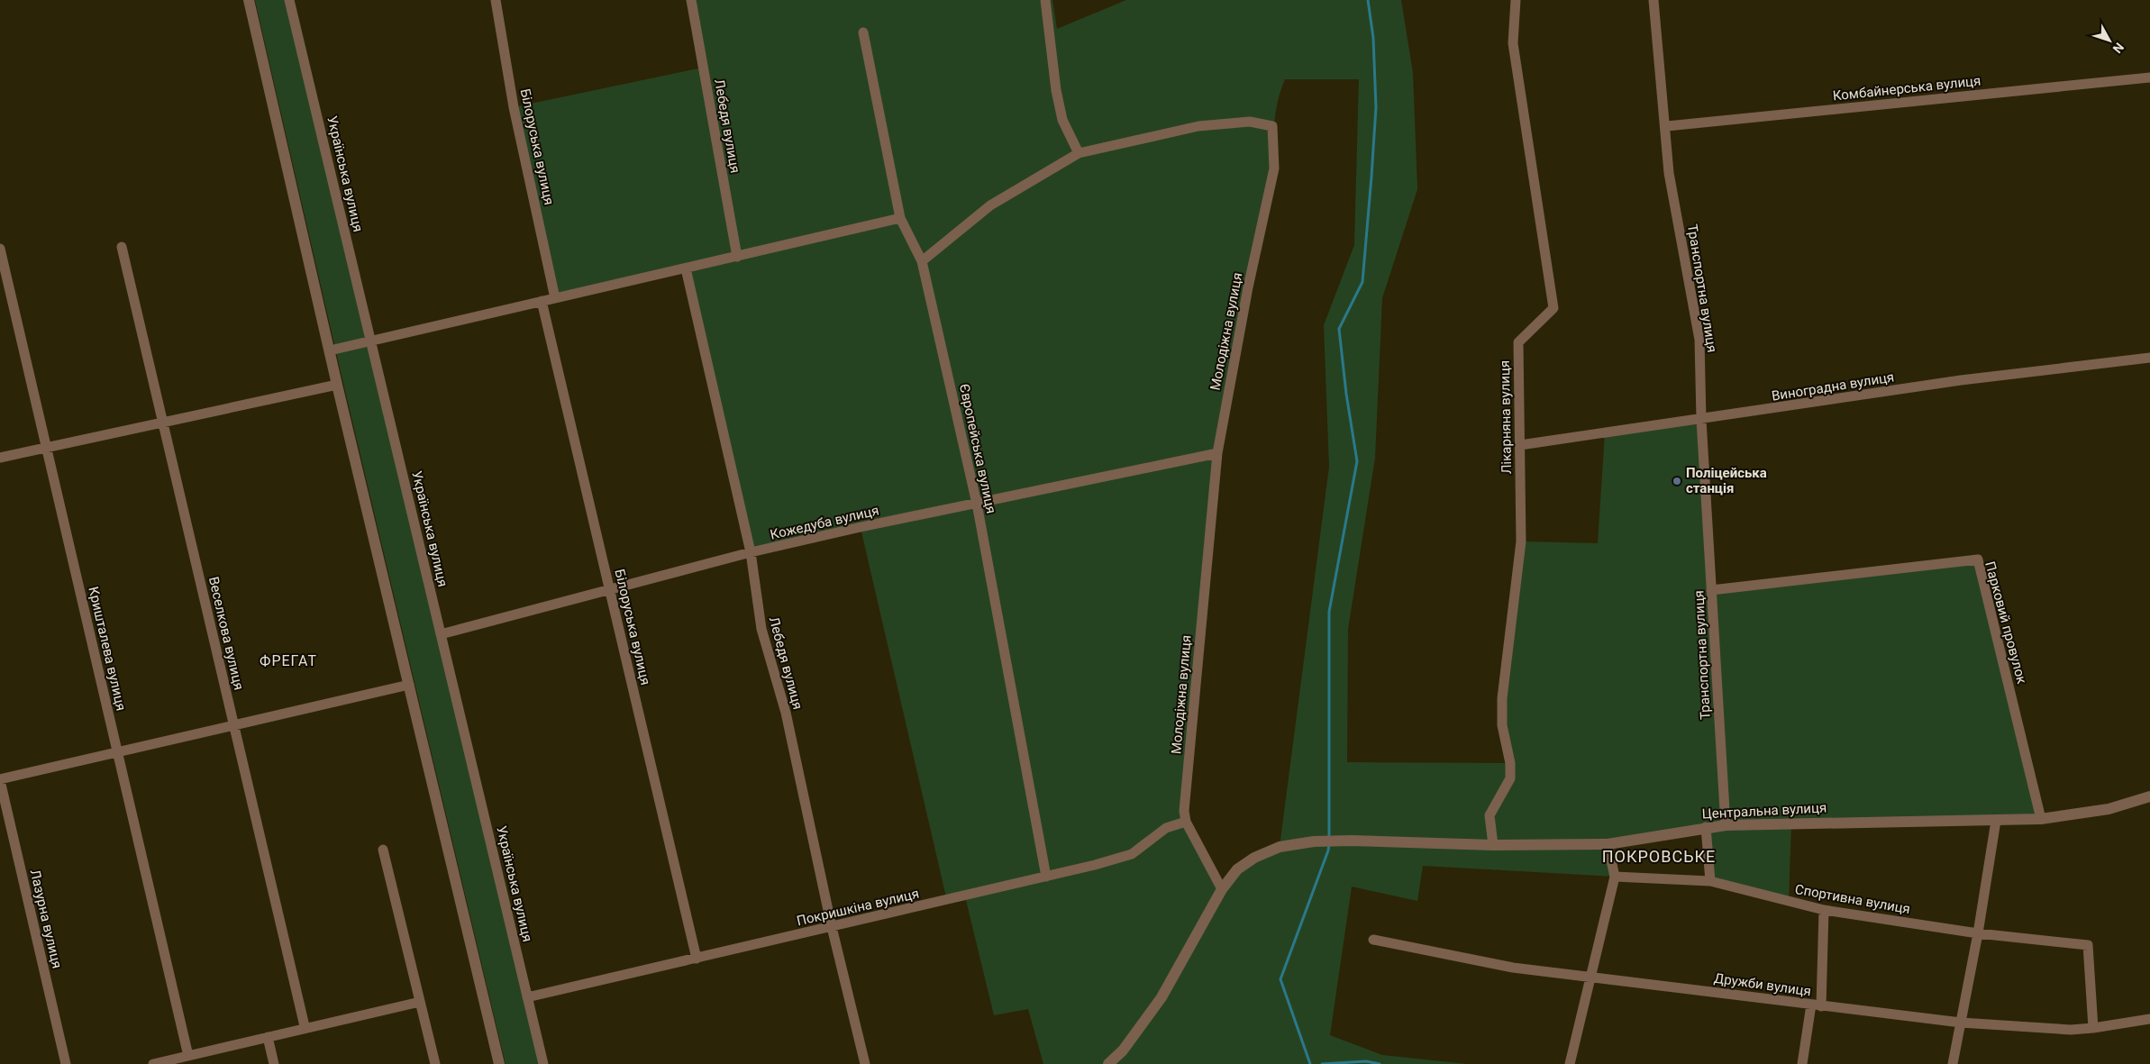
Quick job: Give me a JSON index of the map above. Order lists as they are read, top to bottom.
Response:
{
  "streets": {
    "street": [
      "Комбайнерська вулиця",
      "Лебедя вулиця",
      "Білоруська вулиця",
      "Українська вулиця",
      "Транспортна вулиця",
      "Молодіжна вулиця",
      "Виноградна вулиця",
      "Лікарняна вулиця",
      "Європейська вулиця",
      "Кожедуба вулиця",
      "Парковий провулок",
      "Веселкова вулиця",
      "Кришталева вулиця",
      "Центральна вулиця",
      "Спортивна вулиця",
      "Покришкіна вулиця",
      "Лазурна вулиця",
      "Дружби вулиця"
    ]
  },
  "crossings": [
    ["Комбайнерська вулиця", "Транспортна вулиця"],
    ["Лебедя вулиця", "Кожедуба вулиця"],
    ["Лебедя вулиця", "Покришкіна вулиця"],
    ["Білоруська вулиця", "Кожедуба вулиця"],
    ["Білоруська вулиця", "Покришкіна вулиця"],
    ["Українська вулиця", "Кожедуба вулиця"],
    ["Українська вулиця", "Покришкіна вулиця"],
    ["Транспортна вулиця", "Виноградна вулиця"],
    ["Транспортна вулиця", "Парковий провулок"],
    ["Транспортна вулиця", "Центральна вулиця"],
    ["Молодіжна вулиця", "Кожедуба вулиця"],
    ["Молодіжна вулиця", "Центральна вулиця"],
    ["Молодіжна вулиця", "Покришкіна вулиця"],
    ["Виноградна вулиця", "Лікарняна вулиця"],
    ["Лікарняна вулиця", "Центральна вулиця"],
    ["Європейська вулиця", "Кожедуба вулиця"],
    ["Європейська вулиця", "Покришкіна вулиця"],
    ["Парковий провулок", "Центральна вулиця"],
    ["Спортивна вулиця", "Дружби вулиця"]
  ],
  "districts": ["ФРЕГАТ", "ПОКРОВСЬКЕ"],
  "places": ["Поліцейська станція"],
  "north": "bottom right"
}
